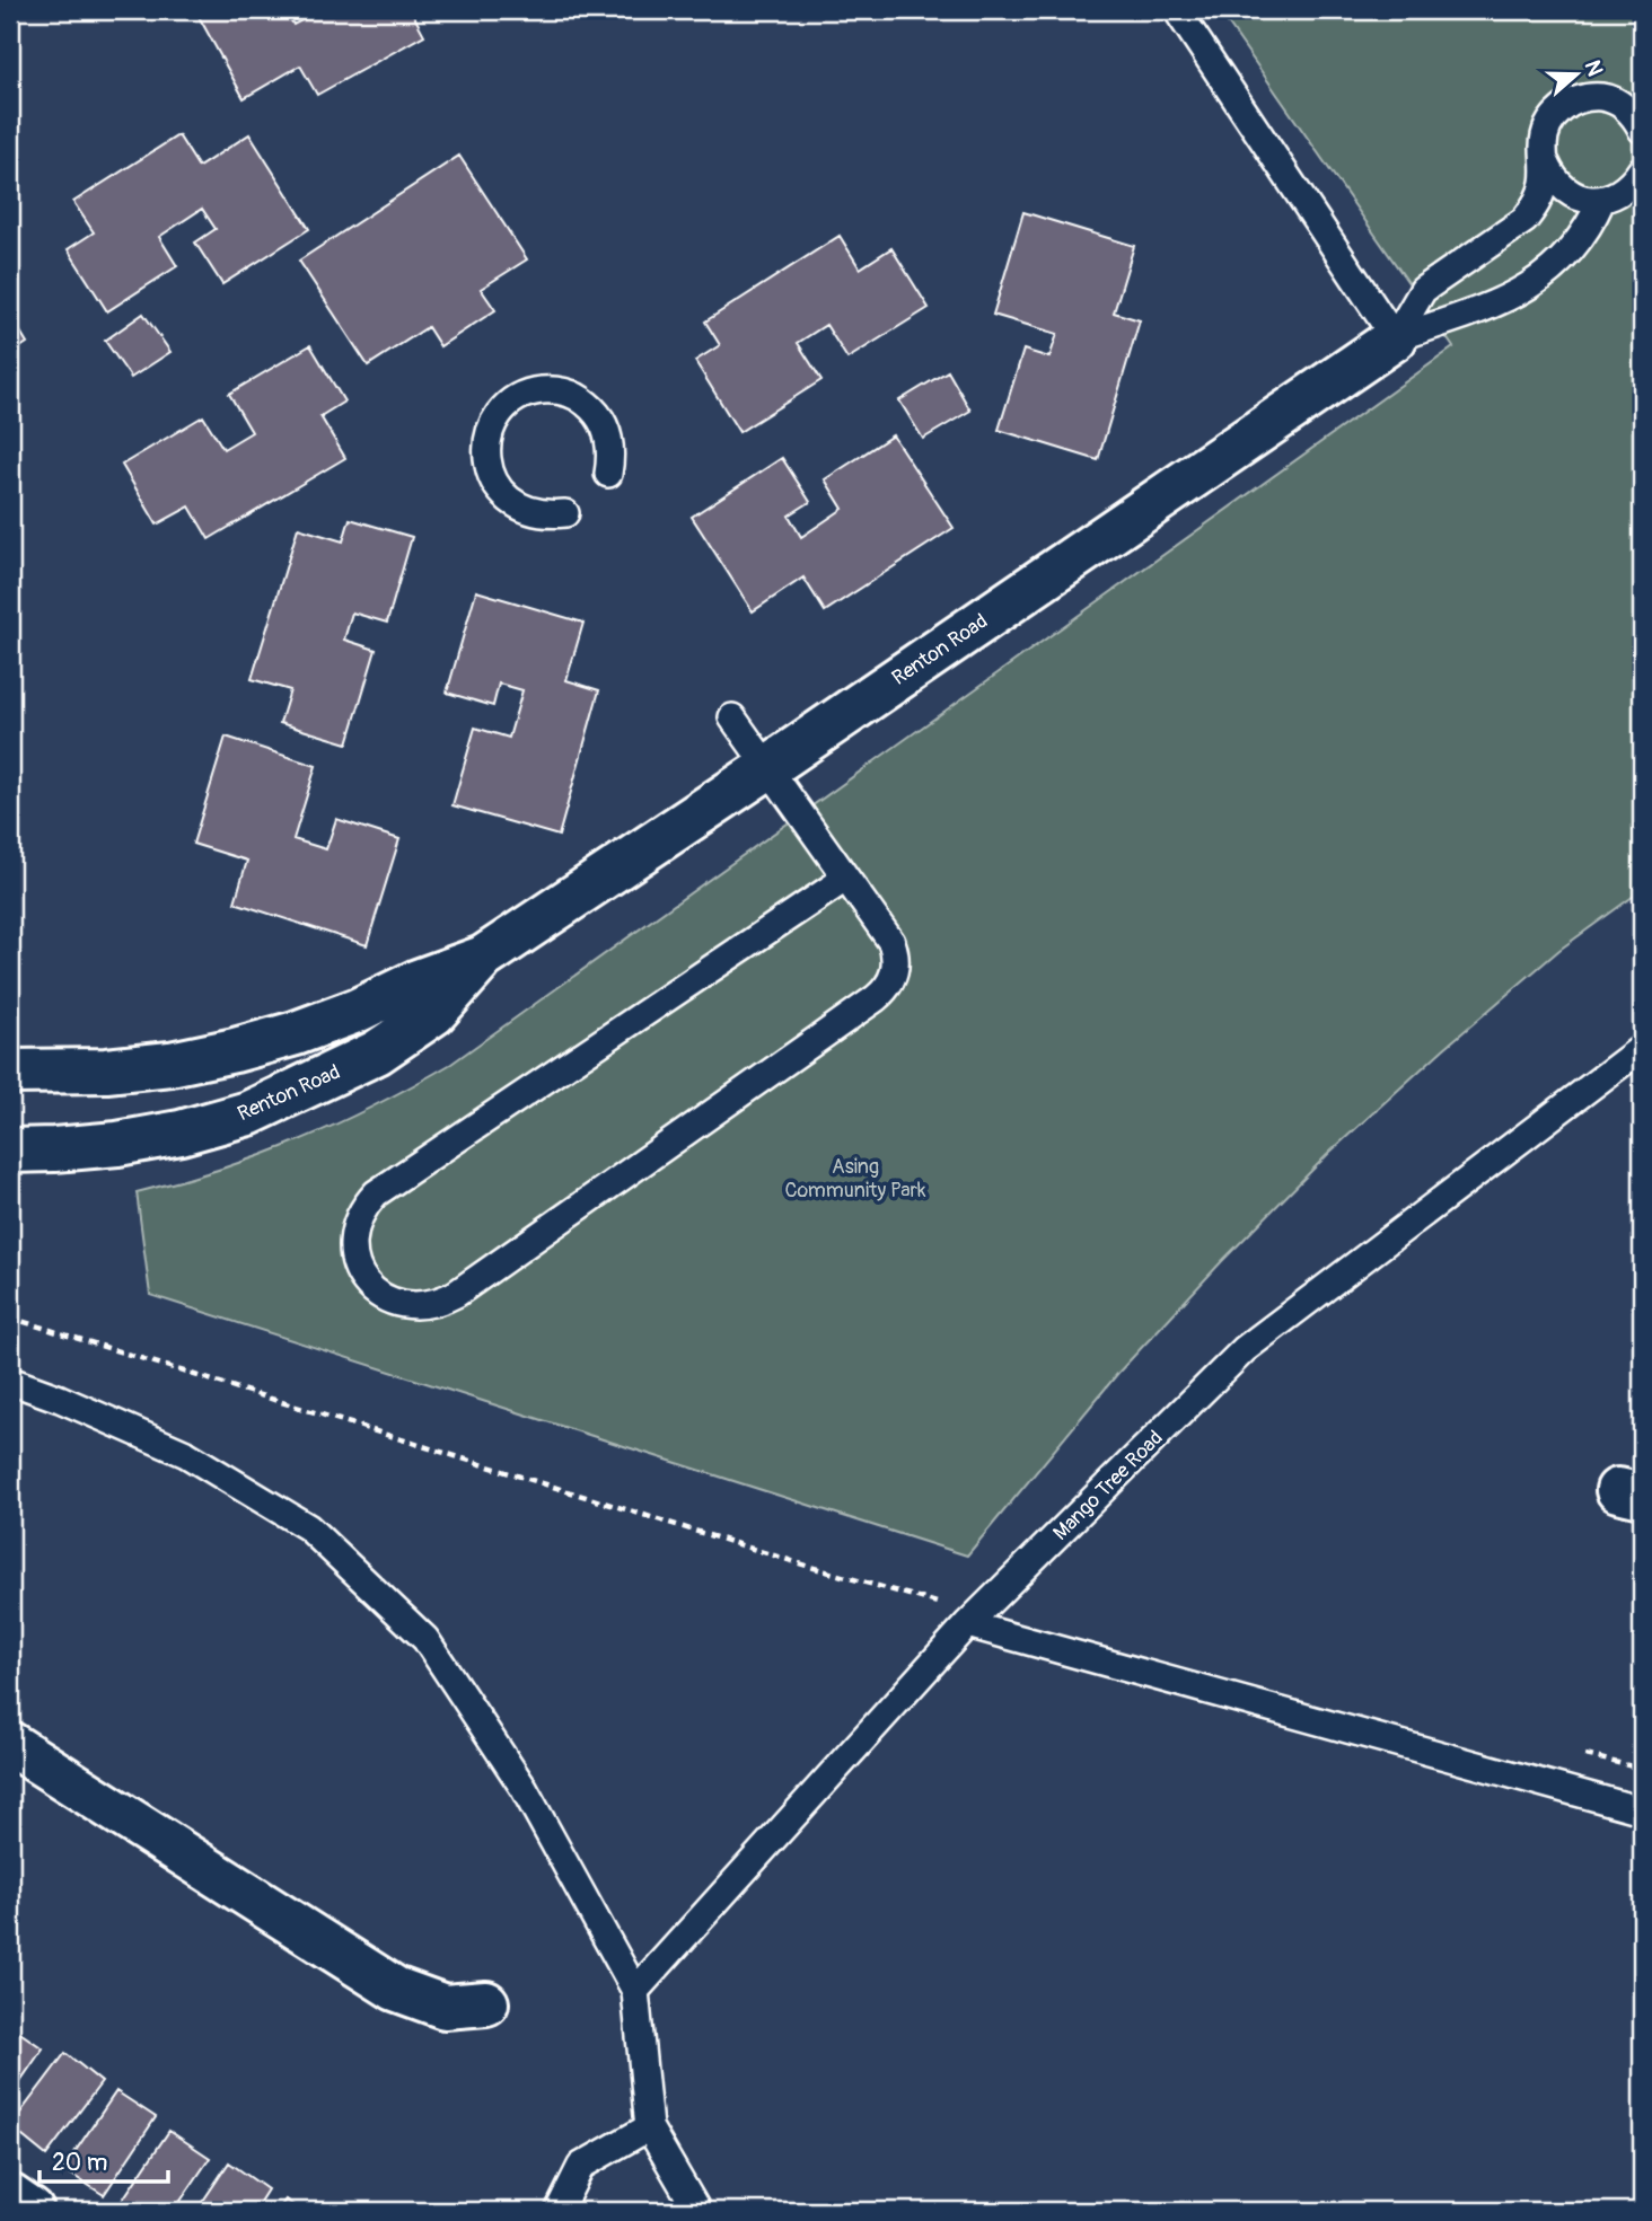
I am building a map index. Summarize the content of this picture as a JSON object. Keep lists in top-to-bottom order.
{
  "streets": {
    "street": ["Renton Road"],
    "lane": ["Mango Tree Road"]
  },
  "parks": ["Asing Community Park"],
  "scale_bar": "20 m",
  "north": "right"
}
